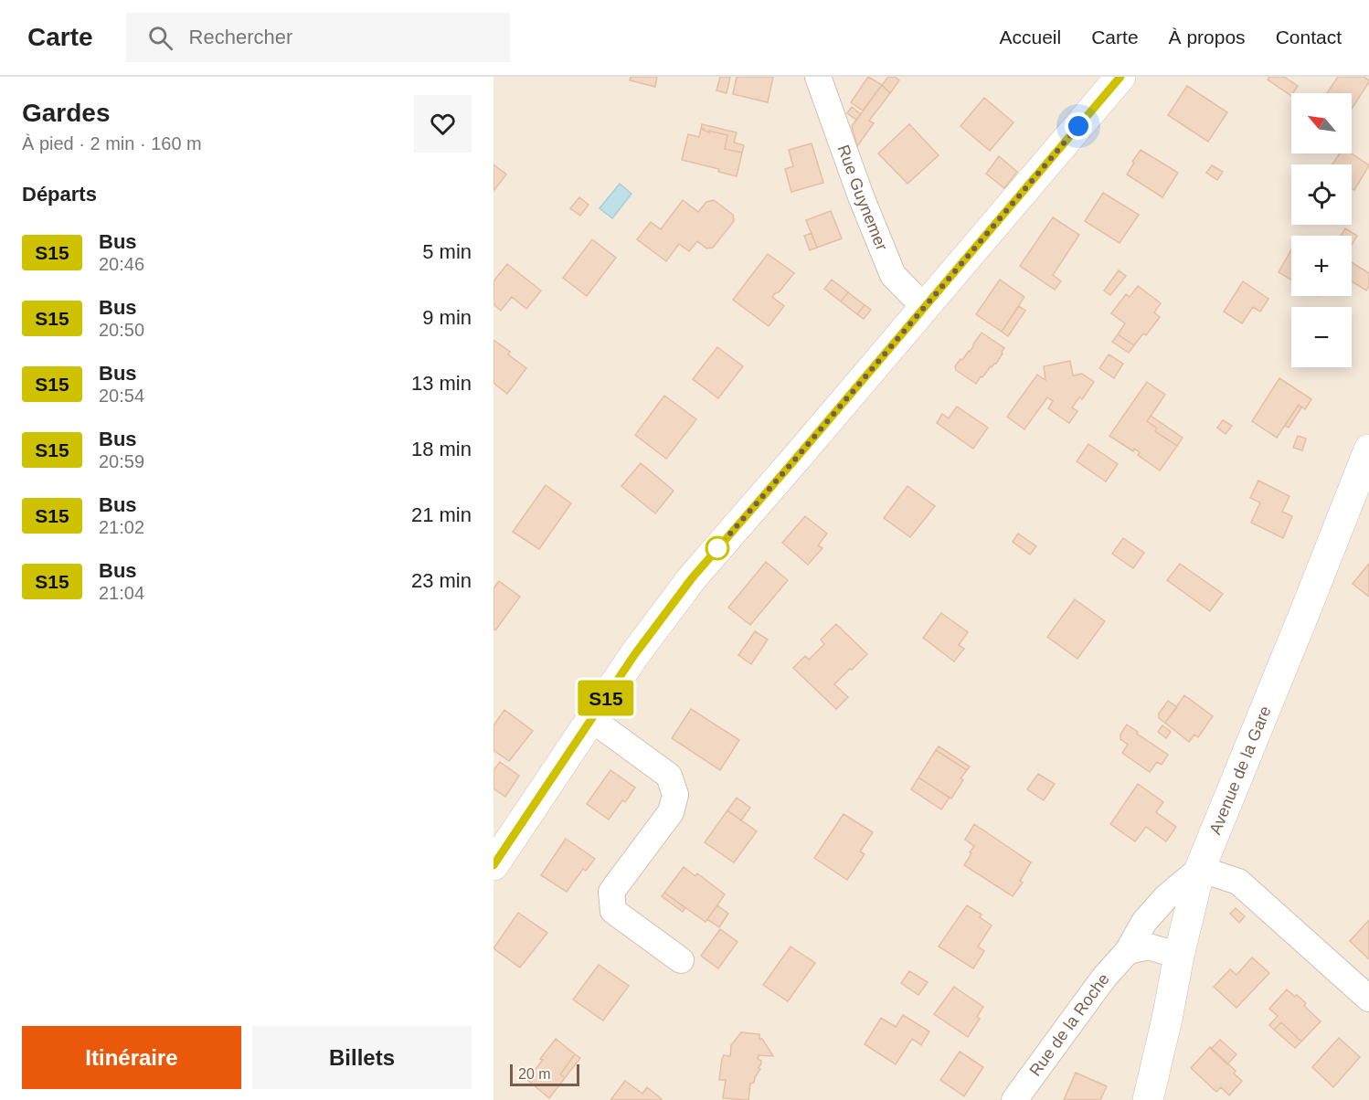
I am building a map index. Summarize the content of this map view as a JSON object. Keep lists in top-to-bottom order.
{
  "streets": {
    "street": ["Rue Guynemer", "Avenue de la Gare", "Rue de la Roche"]
  },
  "crossings": [
    ["Avenue de la Gare", "Rue de la Roche"]
  ],
  "lines": ["bus line S15"],
  "scale_bar": "20 m",
  "north": "top left",
  "page": {
    "header": "Carte",
    "search": "Rechercher",
    "nav": [
      "Accueil",
      "Carte",
      "À propos",
      "Contact"
    ],
    "heading": [
      ["Gardes", "À pied · 2 min · 160 m"],
      "Départs"
    ],
    "on_map": "S15",
    "map_buttons": ["+", "−"],
    "list": [
      {
        "mark": "S15",
        "name": "Bus",
        "note": "20:46",
        "value": "5 min"
      },
      {
        "mark": "S15",
        "name": "Bus",
        "note": "20:50",
        "value": "9 min"
      },
      {
        "mark": "S15",
        "name": "Bus",
        "note": "20:54",
        "value": "13 min"
      },
      {
        "mark": "S15",
        "name": "Bus",
        "note": "20:59",
        "value": "18 min"
      },
      {
        "mark": "S15",
        "name": "Bus",
        "note": "21:02",
        "value": "21 min"
      },
      {
        "mark": "S15",
        "name": "Bus",
        "note": "21:04",
        "value": "23 min"
      }
    ],
    "buttons": ["Itinéraire", "Billets"],
    "scale": "20 m"
  }
}
